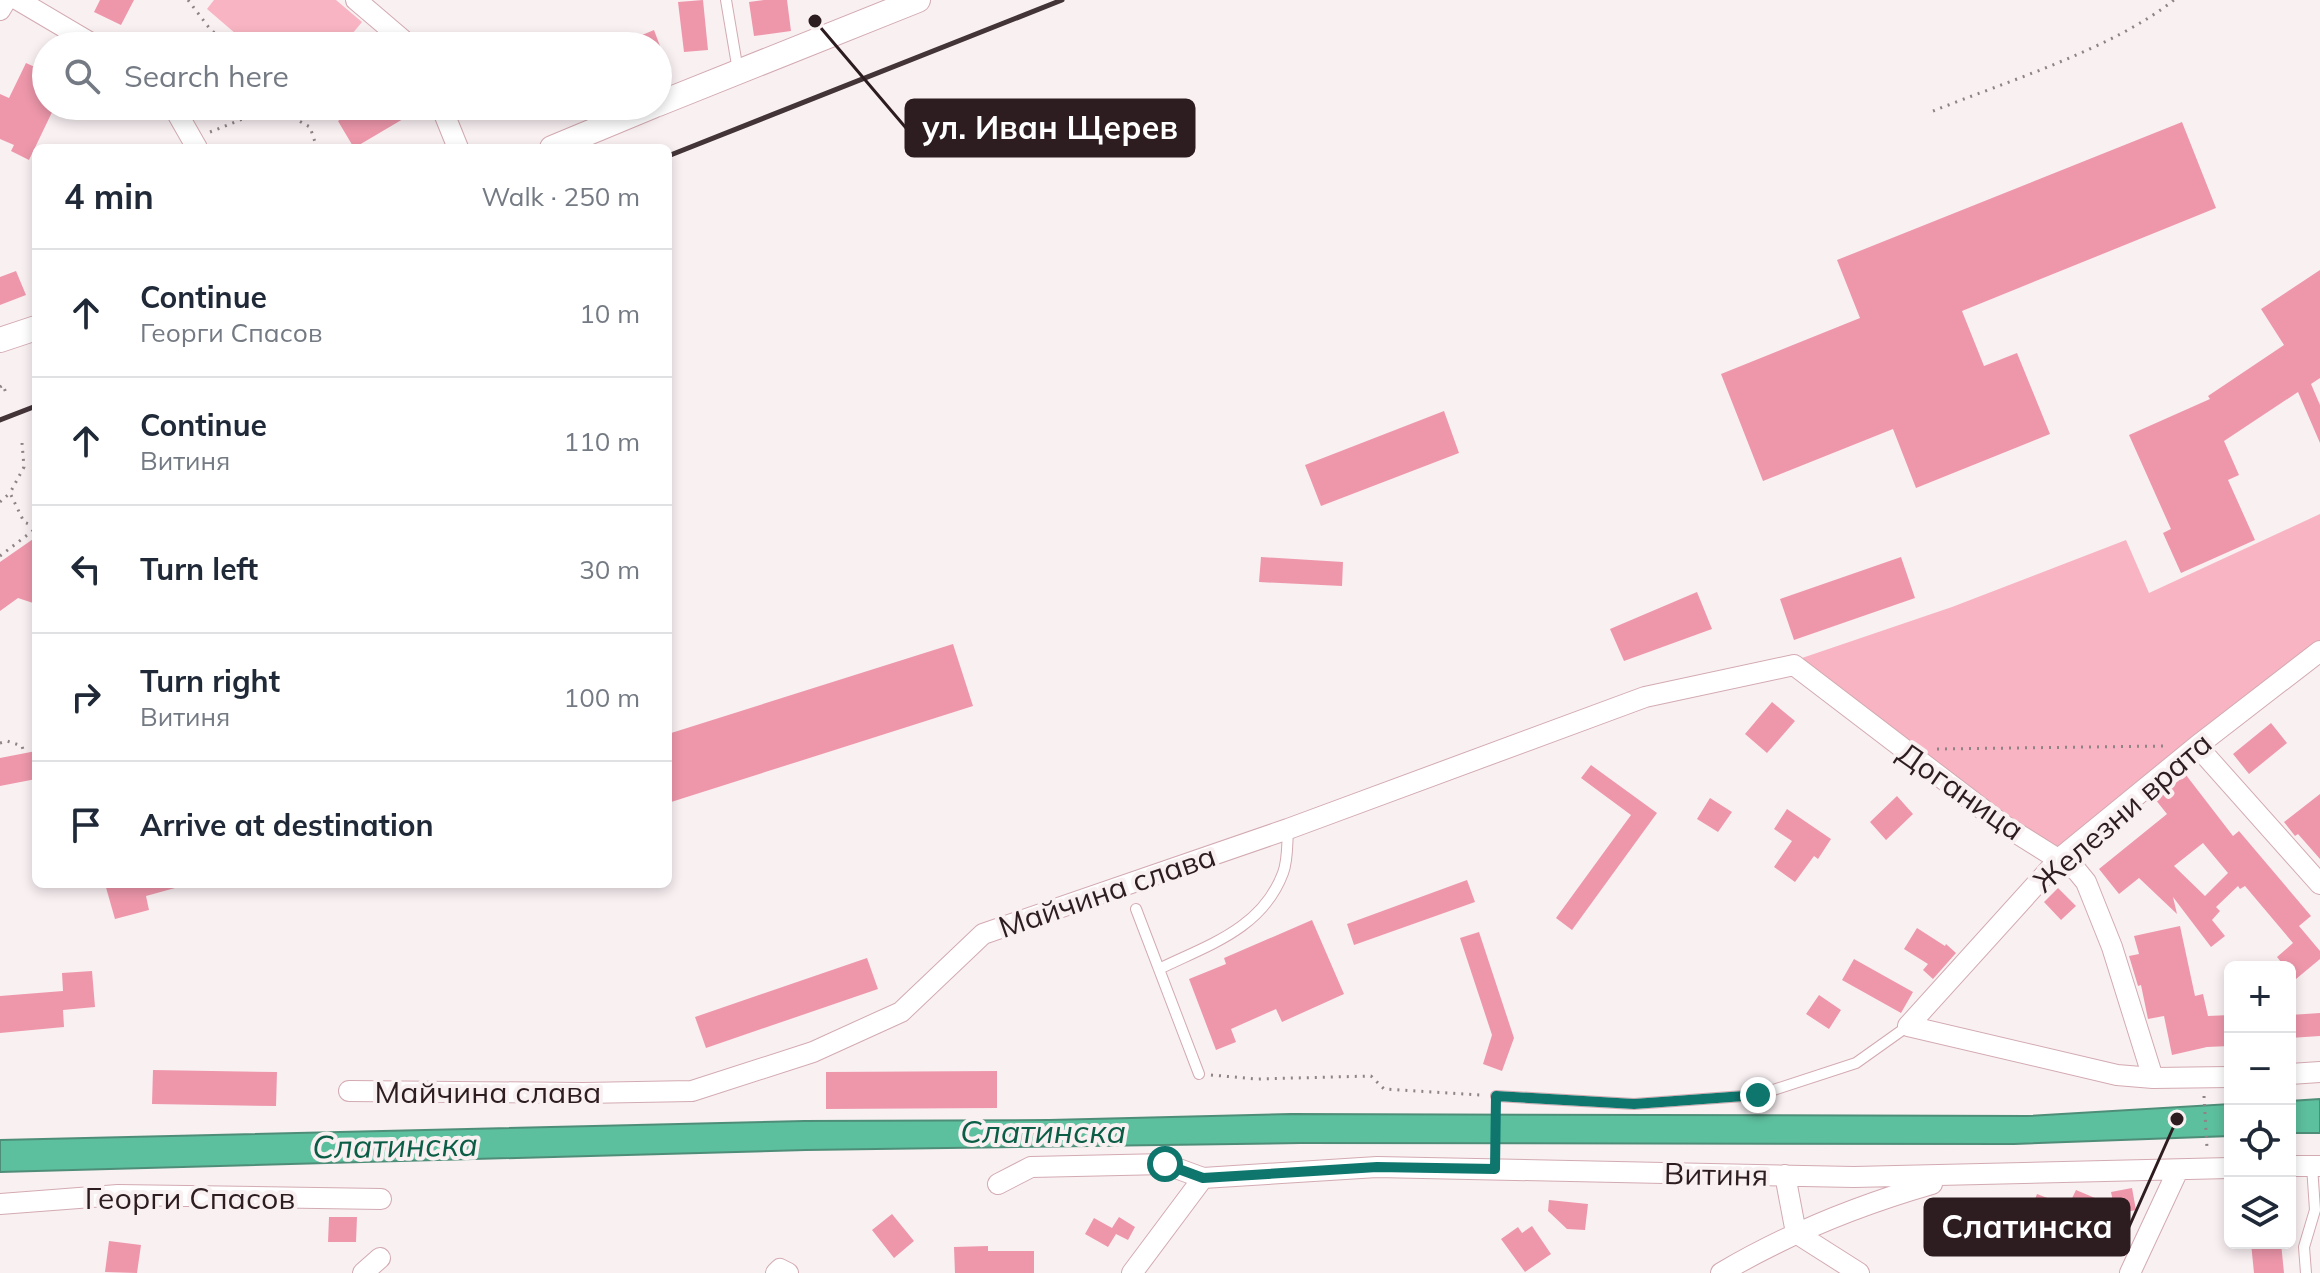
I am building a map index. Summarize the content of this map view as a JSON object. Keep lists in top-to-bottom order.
{
  "streets": {
    "street": [
      "Доганица",
      "Железни врата",
      "Майчина слава",
      "Витиня",
      "Георги Спасов"
    ]
  },
  "crossings": [
    ["Доганица", "Железни врата"],
    ["Доганица", "Майчина слава"]
  ],
  "water": ["Слатинска"],
  "places": ["ул. Иван Щерев", "Слатинска"],
  "page": {
    "search": "Search here",
    "heading": ["4 min", "Walk · 250 m"],
    "list": [
      ["Continue", "Георги Спасов", "10 m"],
      ["Continue", "Витиня", "110 m"],
      ["Turn left", "30 m"],
      ["Turn right", "Витиня", "100 m"],
      "Arrive at destination"
    ],
    "map_buttons": ["+", "−"]
  }
}
